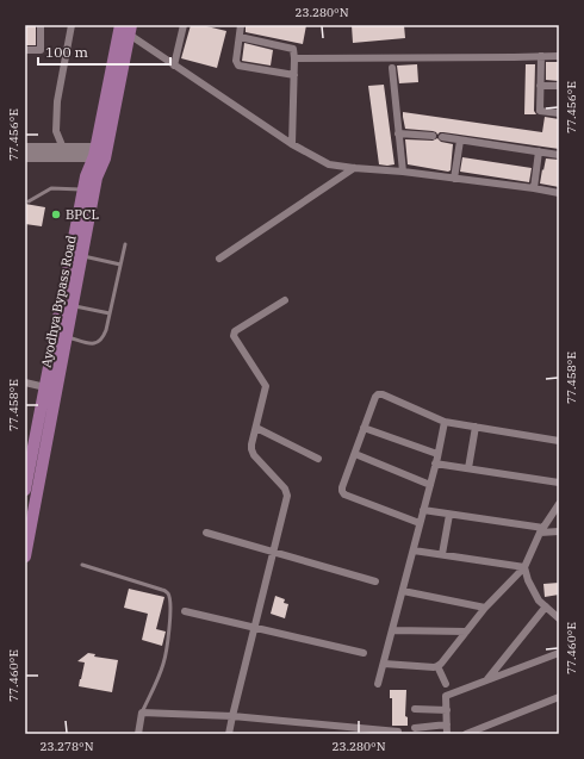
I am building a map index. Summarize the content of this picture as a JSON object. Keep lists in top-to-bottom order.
{
  "streets": {
    "main road": ["Ayodhya Bypass Road"]
  },
  "places": ["BPCL"],
  "scale_bar": "100 m",
  "coordinates": [
    "23.280°N",
    "77.456°E",
    "77.458°E",
    "77.460°E",
    "23.278°N"
  ]
}
